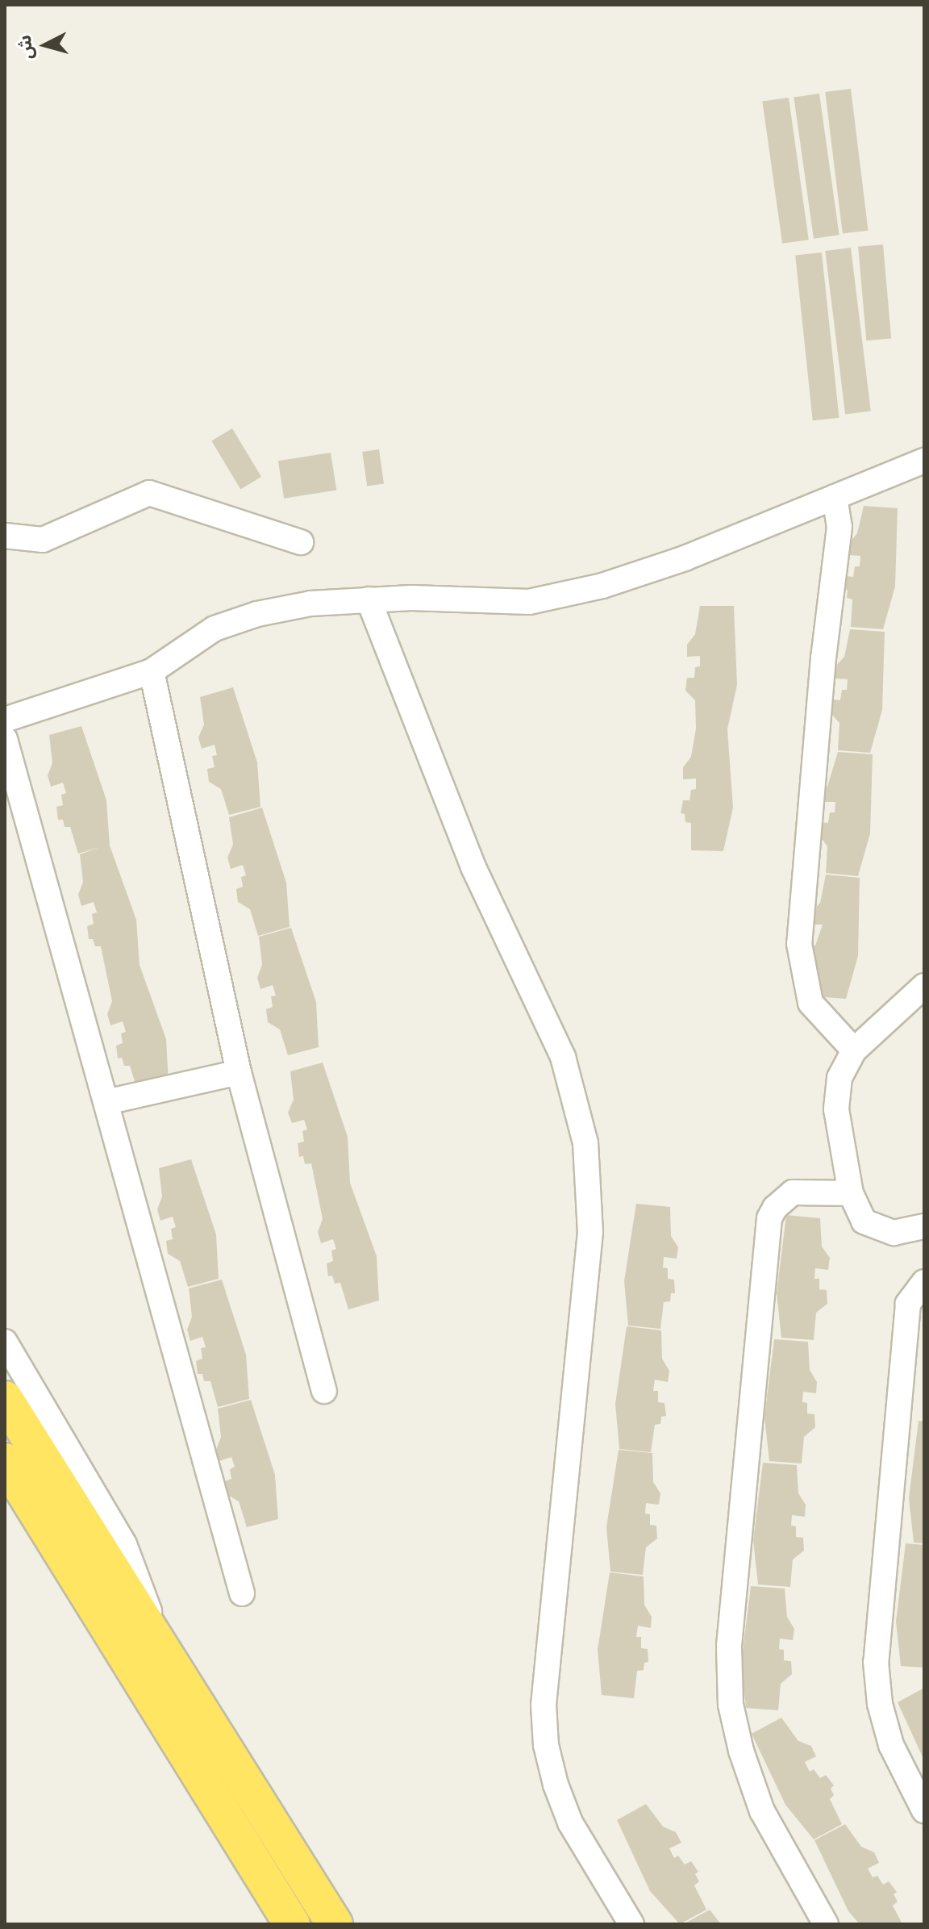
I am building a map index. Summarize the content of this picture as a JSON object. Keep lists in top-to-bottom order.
{
  "north": "left"
}
